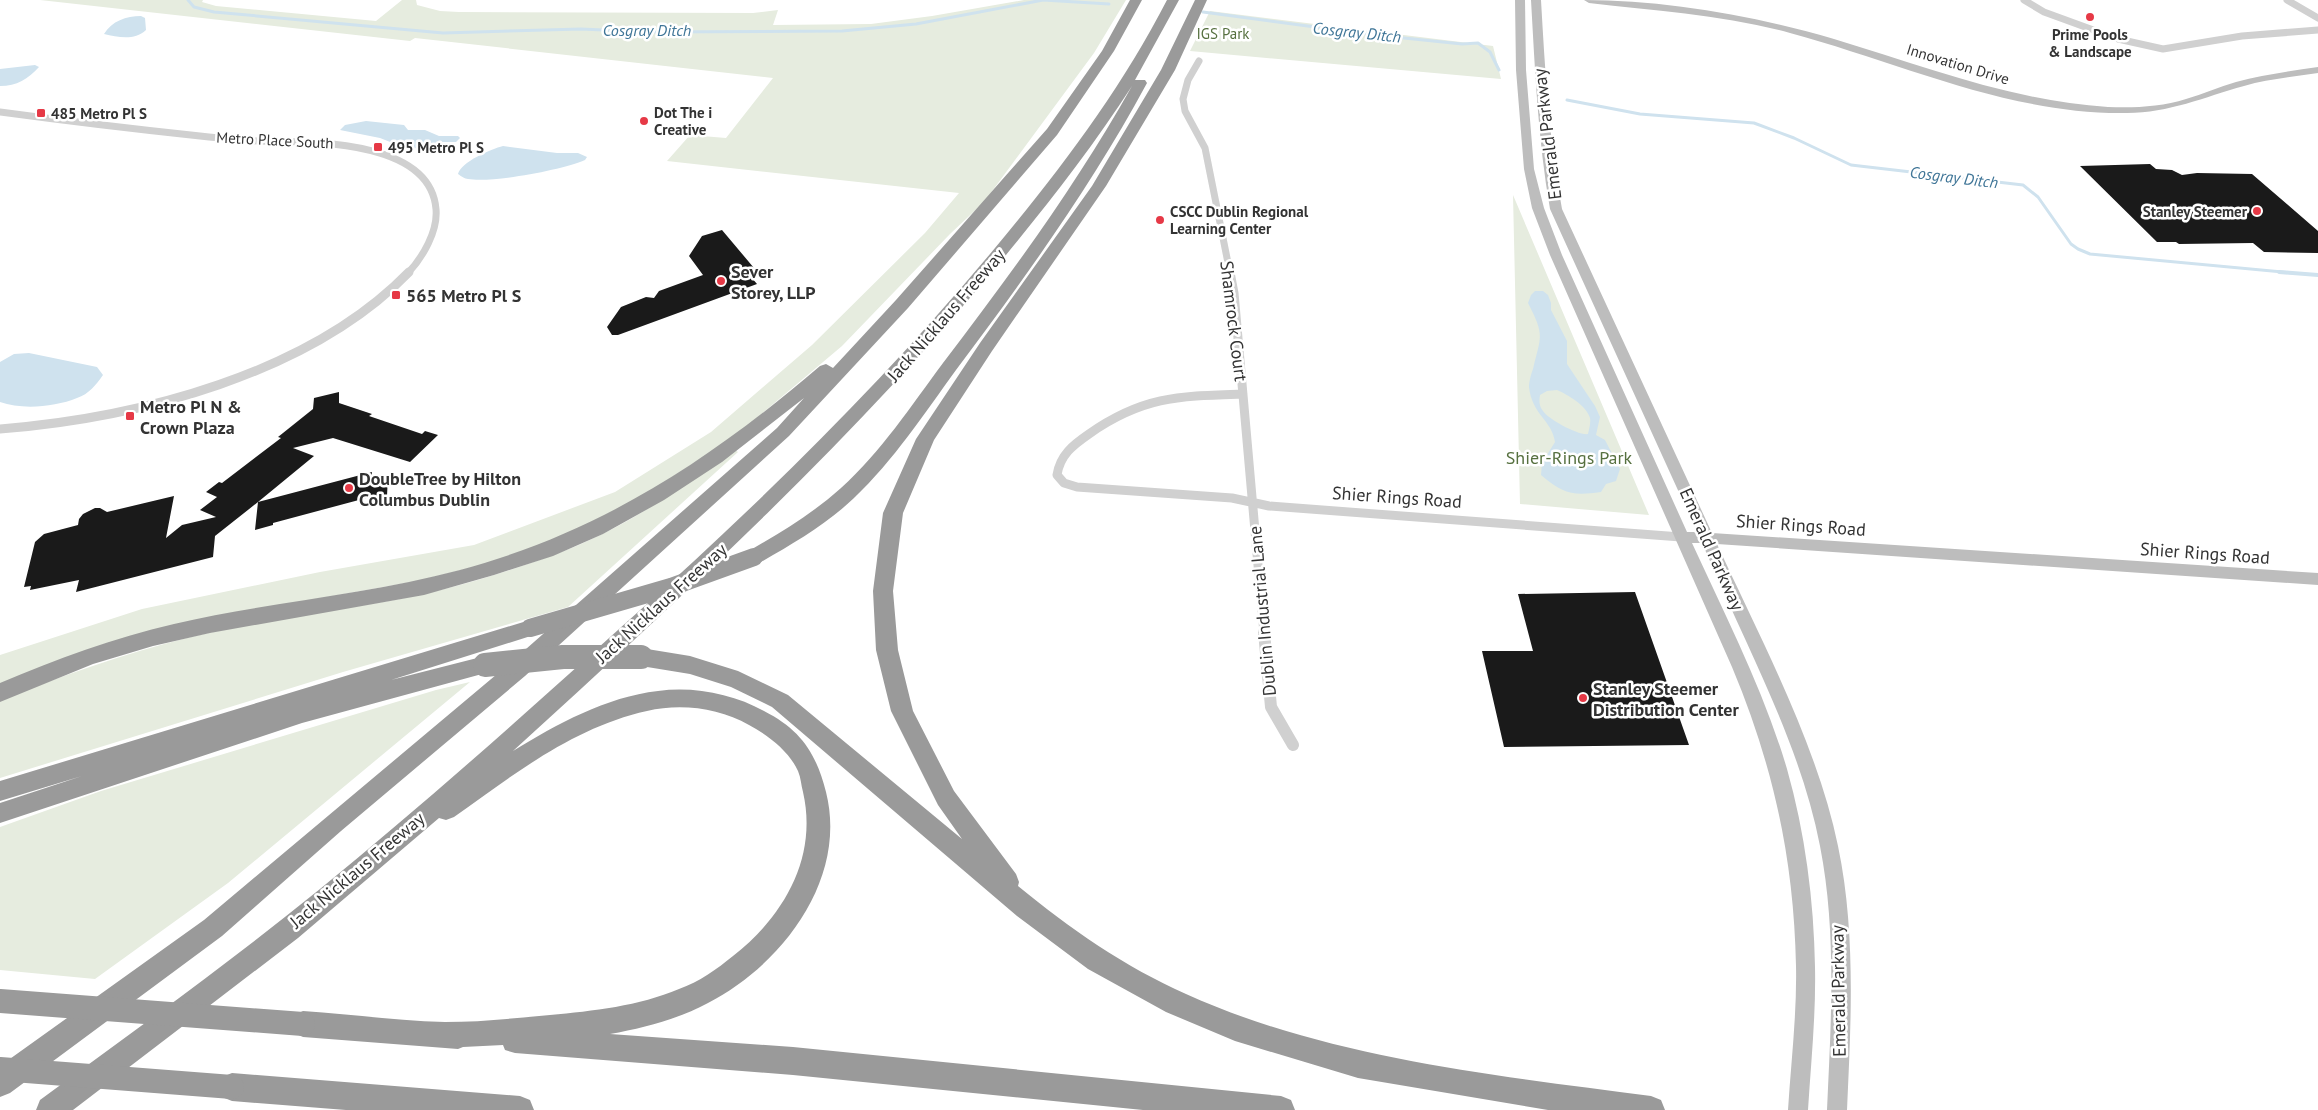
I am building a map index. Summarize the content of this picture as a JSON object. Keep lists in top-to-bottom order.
{
  "streets": {
    "highway": ["Jack Nicklaus Freeway"],
    "main road": ["Innovation Drive", "Emerald Parkway", "Shier Rings Road"],
    "street": ["Metro Place South", "Shamrock Court", "Dublin Industrial Lane"]
  },
  "crossings": [
    ["Emerald Parkway", "Shier Rings Road"],
    ["Shamrock Court", "Shier Rings Road"],
    ["Shamrock Court", "Dublin Industrial Lane"],
    ["Shier Rings Road", "Dublin Industrial Lane"]
  ],
  "water": ["Cosgray Ditch"],
  "parks": ["IGS Park", "Shier-Rings Park"],
  "places": {
    "other": [
      "Prime Pools & Landscape",
      "Dot The i Creative",
      "Stanley Steemer",
      "CSCC Dublin Regional Learning Center",
      "Sever Storey, LLP",
      "DoubleTree by Hilton Columbus Dublin",
      "Stanley Steemer Distribution Center"
    ],
    "transit": [
      "485 Metro Pl S",
      "495 Metro Pl S",
      "565 Metro Pl S",
      "Metro Pl N & Crown Plaza"
    ]
  }
}
